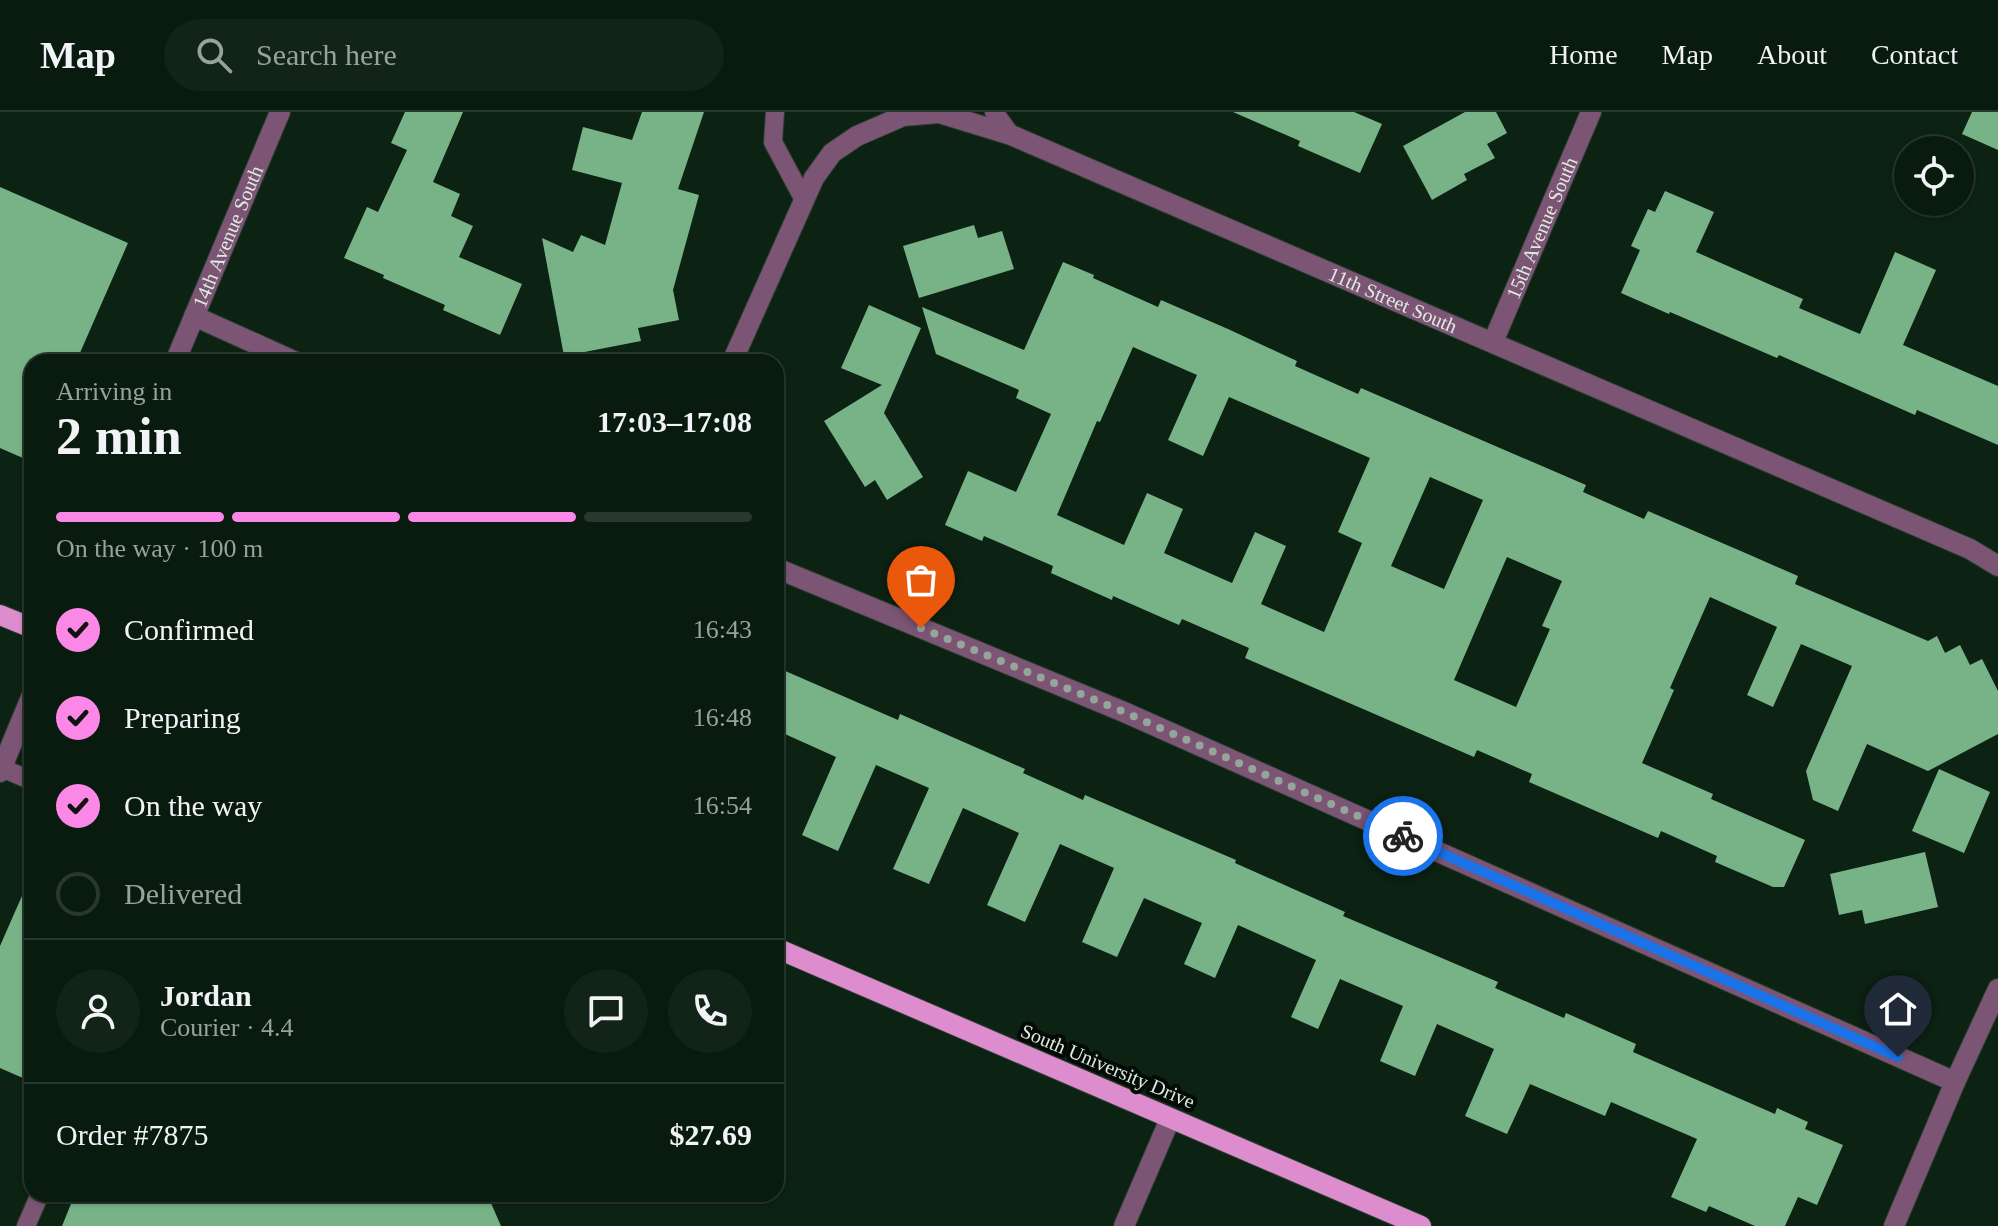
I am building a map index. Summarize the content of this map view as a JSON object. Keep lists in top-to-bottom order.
{
  "streets": {
    "main road": ["South University Drive"],
    "street": ["15th Avenue South", "14th Avenue South", "11th Street South"]
  },
  "crossings": [
    ["15th Avenue South", "11th Street South"]
  ],
  "page": {
    "header": "Map",
    "search": "Search here",
    "nav": [
      "Home",
      "Map",
      "About",
      "Contact"
    ],
    "heading": ["2 min", "Arriving in", "17:03–17:08"],
    "panel": [
      "Jordan",
      "Courier · 4.4",
      "Order #7875",
      "$27.69"
    ],
    "bar": "On the way · 100 m",
    "list": [
      ["Confirmed", "16:43"],
      ["Preparing", "16:48"],
      ["On the way", "16:54"],
      "Delivered"
    ]
  }
}
